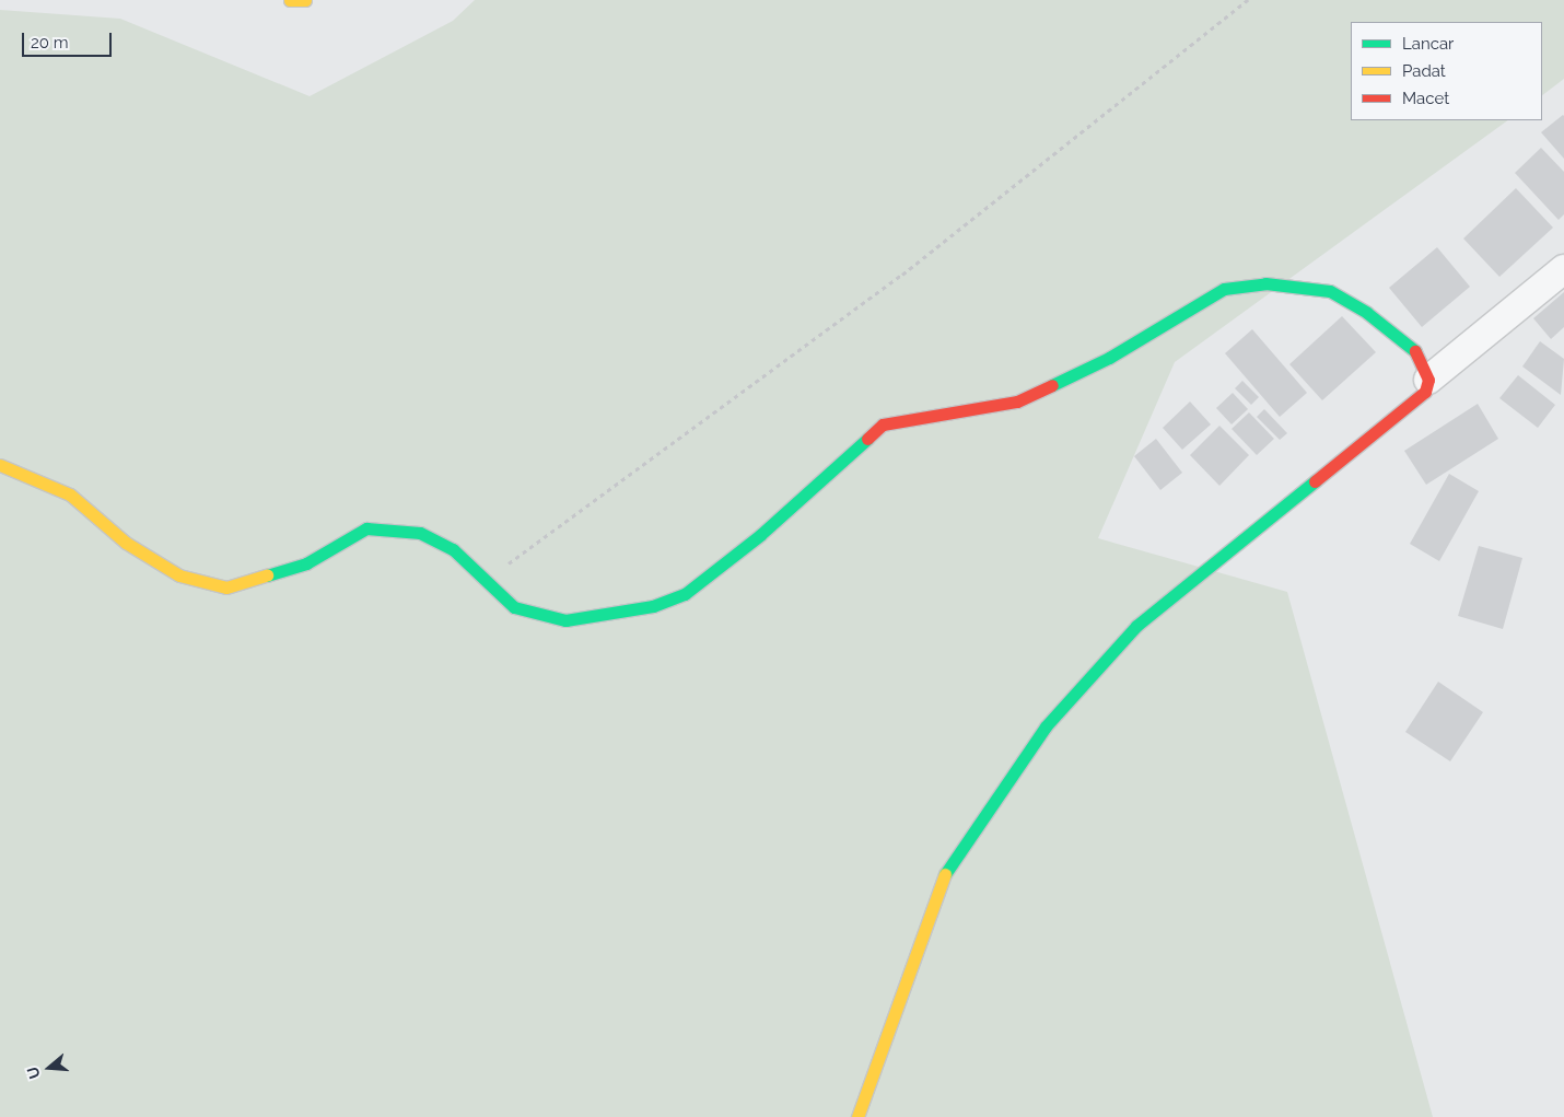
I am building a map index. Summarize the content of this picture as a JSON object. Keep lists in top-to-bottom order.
{
  "legend": ["Lancar", "Padat", "Macet"],
  "scale_bar": "20 m",
  "north": "left"
}
